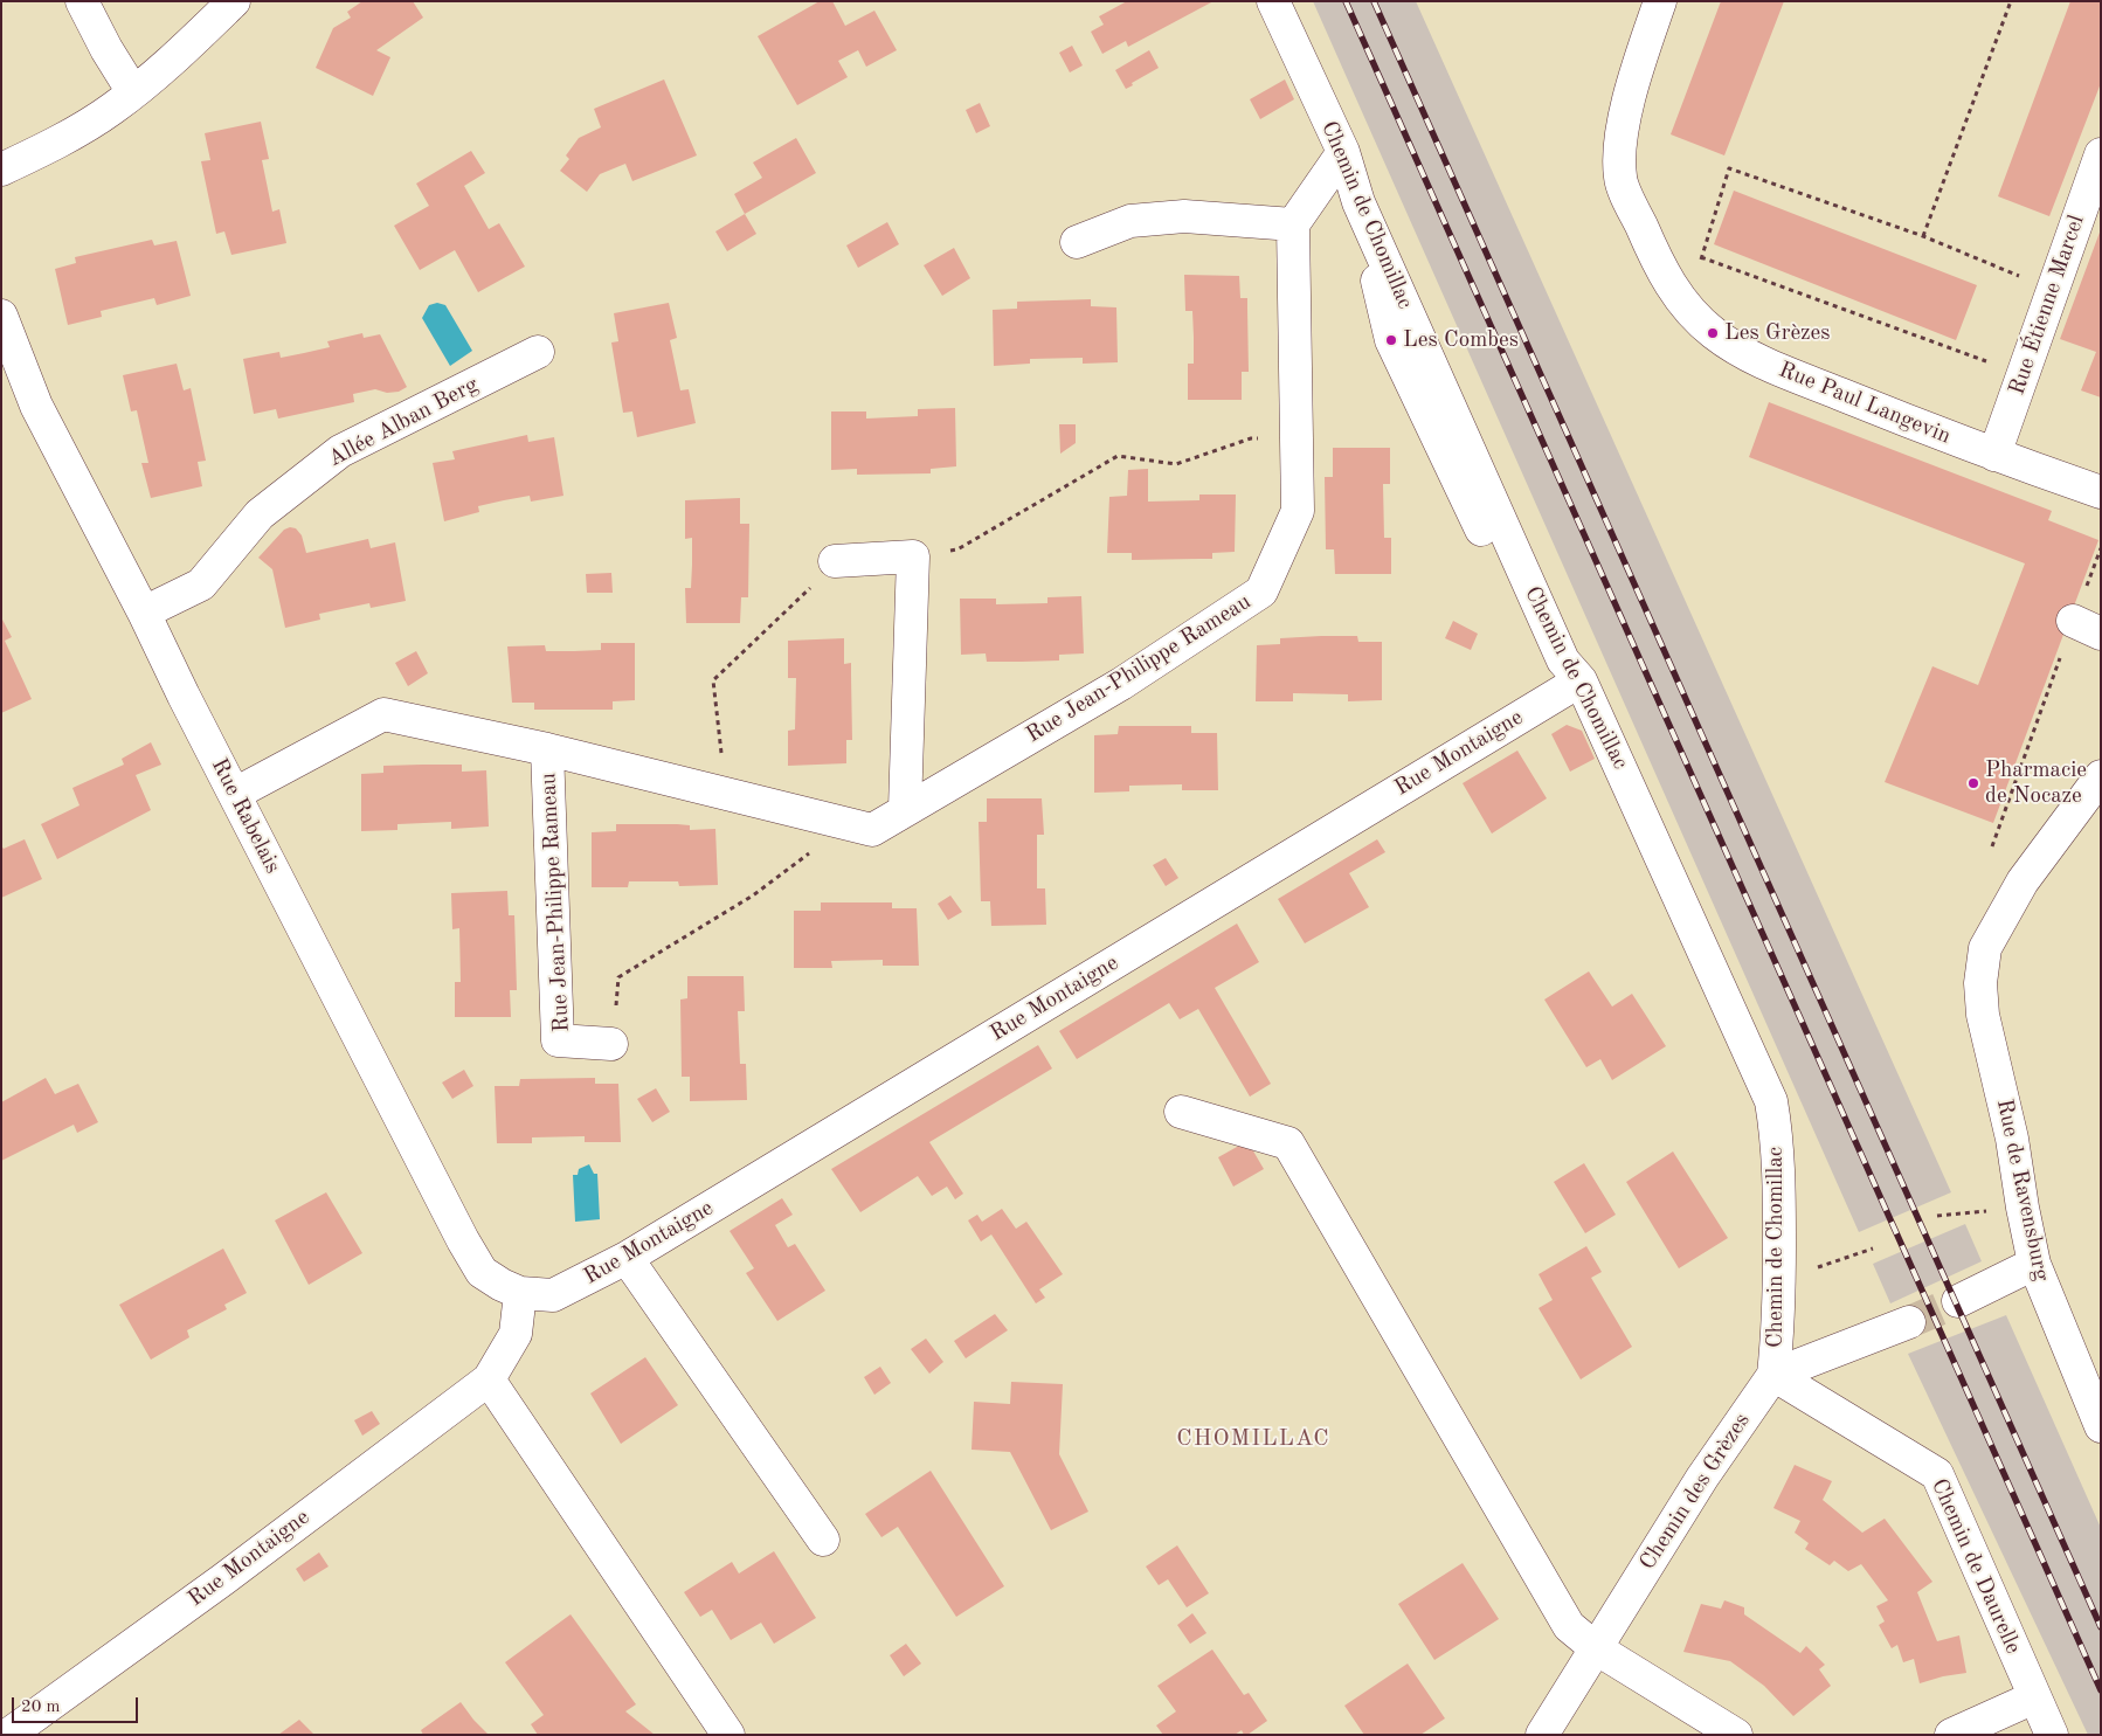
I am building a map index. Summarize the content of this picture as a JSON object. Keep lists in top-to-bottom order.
{
  "streets": {
    "street": [
      "Chemin de Chomillac",
      "Rue Étienne Marcel",
      "Rue Paul Langevin",
      "Allée Alban Berg",
      "Rue Jean-Philippe Rameau",
      "Rue Montaigne",
      "Rue Rabelais",
      "Rue de Ravensburg",
      "Chemin des Grèzes",
      "Chemin de Daurelle"
    ]
  },
  "crossings": [
    ["Chemin de Chomillac", "Rue Montaigne"],
    ["Chemin de Chomillac", "Chemin des Grèzes"],
    ["Chemin de Chomillac", "Chemin de Daurelle"],
    ["Rue Étienne Marcel", "Rue Paul Langevin"],
    ["Allée Alban Berg", "Rue Rabelais"],
    ["Rue Jean-Philippe Rameau", "Rue Rabelais"],
    ["Rue Montaigne", "Rue Rabelais"],
    ["Chemin des Grèzes", "Chemin de Daurelle"]
  ],
  "districts": ["CHOMILLAC"],
  "places": ["Les Grèzes", "Les Combes", "Pharmacie de Nocaze"],
  "scale_bar": "20 m"
}
